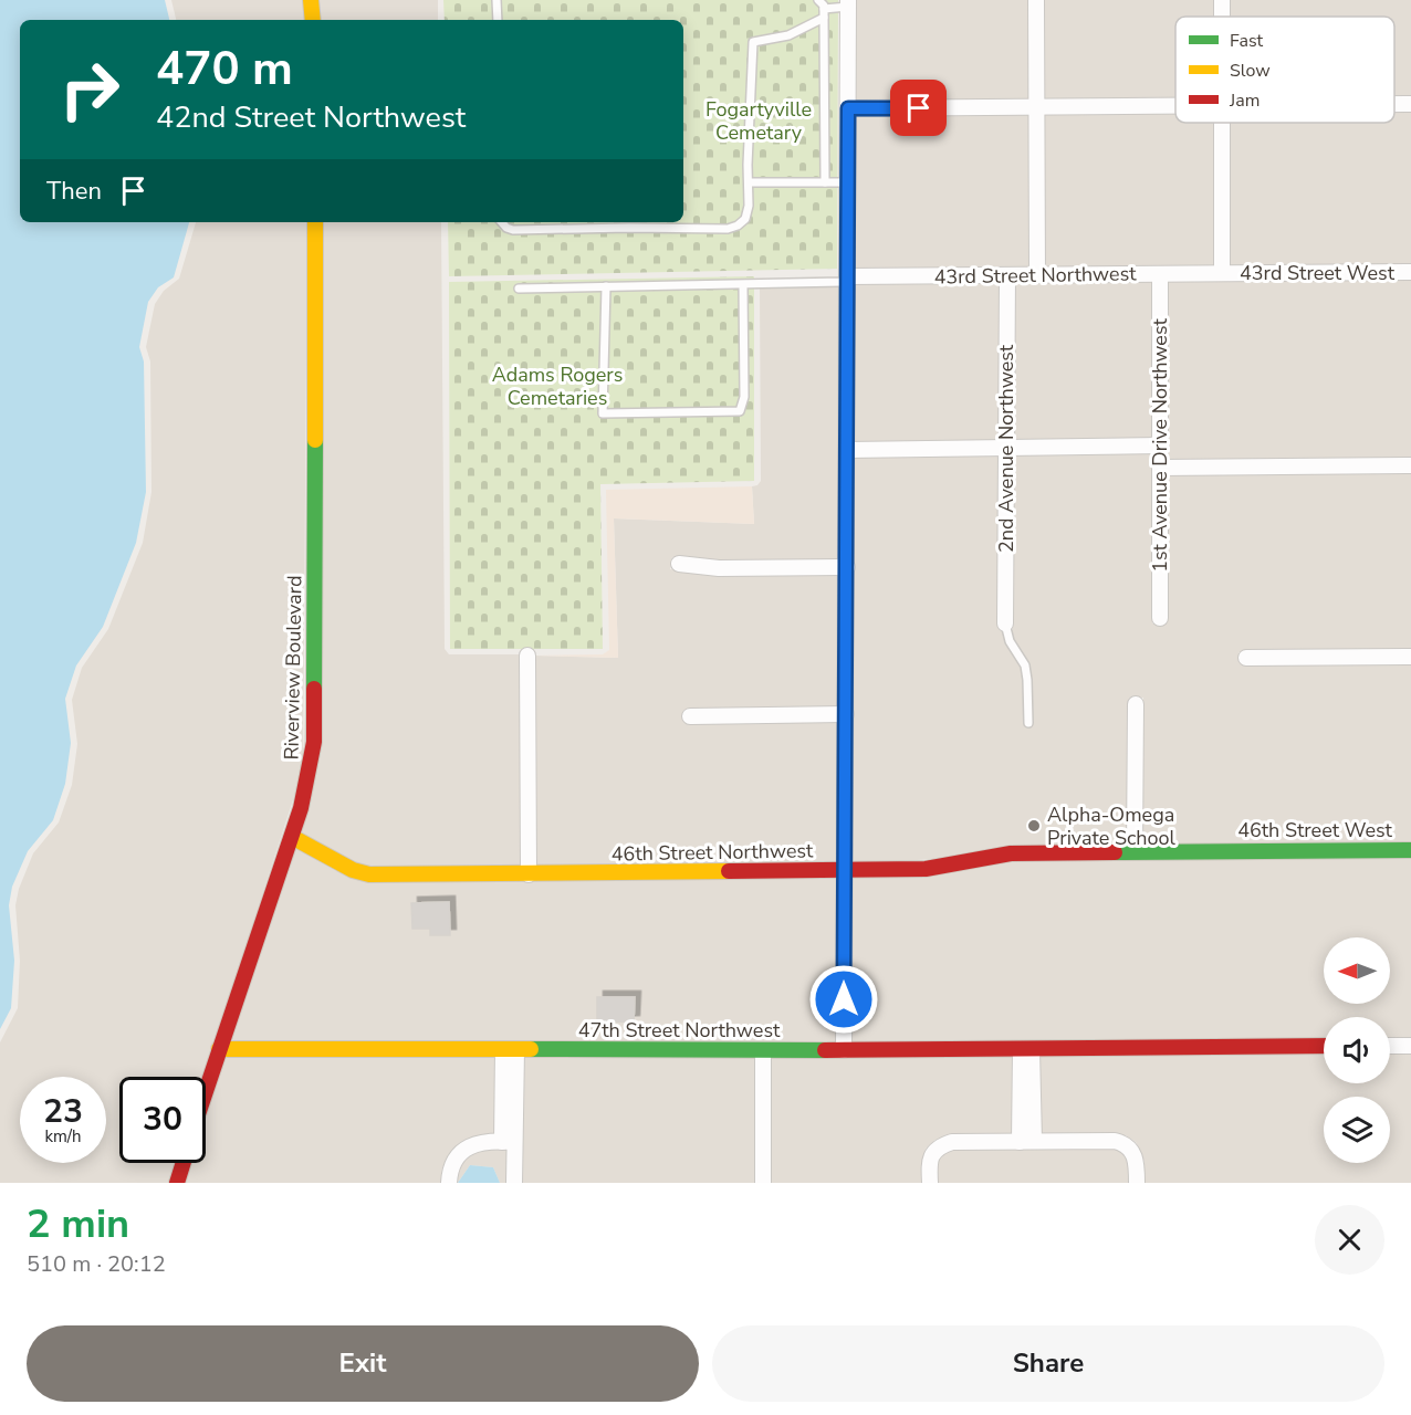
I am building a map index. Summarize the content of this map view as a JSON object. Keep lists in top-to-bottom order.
{
  "streets": {
    "street": [
      "43rd Street West",
      "43rd Street Northwest",
      "1st Avenue Drive Northwest",
      "2nd Avenue Northwest",
      "Riverview Boulevard",
      "46th Street West",
      "46th Street Northwest",
      "47th Street Northwest"
    ]
  },
  "crossings": [
    ["43rd Street West", "43rd Street Northwest"],
    ["43rd Street Northwest", "1st Avenue Drive Northwest"],
    ["43rd Street Northwest", "2nd Avenue Northwest"],
    ["Riverview Boulevard", "46th Street Northwest"],
    ["Riverview Boulevard", "47th Street Northwest"],
    ["46th Street West", "46th Street Northwest"]
  ],
  "parks": ["Fogartyville Cemetary", "Adams Rogers Cemetaries"],
  "places": ["Alpha-Omega Private School"],
  "legend": ["Fast", "Slow", "Jam"],
  "north": "left",
  "page": {
    "turn": ["470 m", "42nd Street Northwest"],
    "then": "Then",
    "speed": "23 km/h",
    "limit": "30",
    "heading": ["2 min", "510 m · 20:12"],
    "buttons": ["Exit", "Share"]
  }
}
